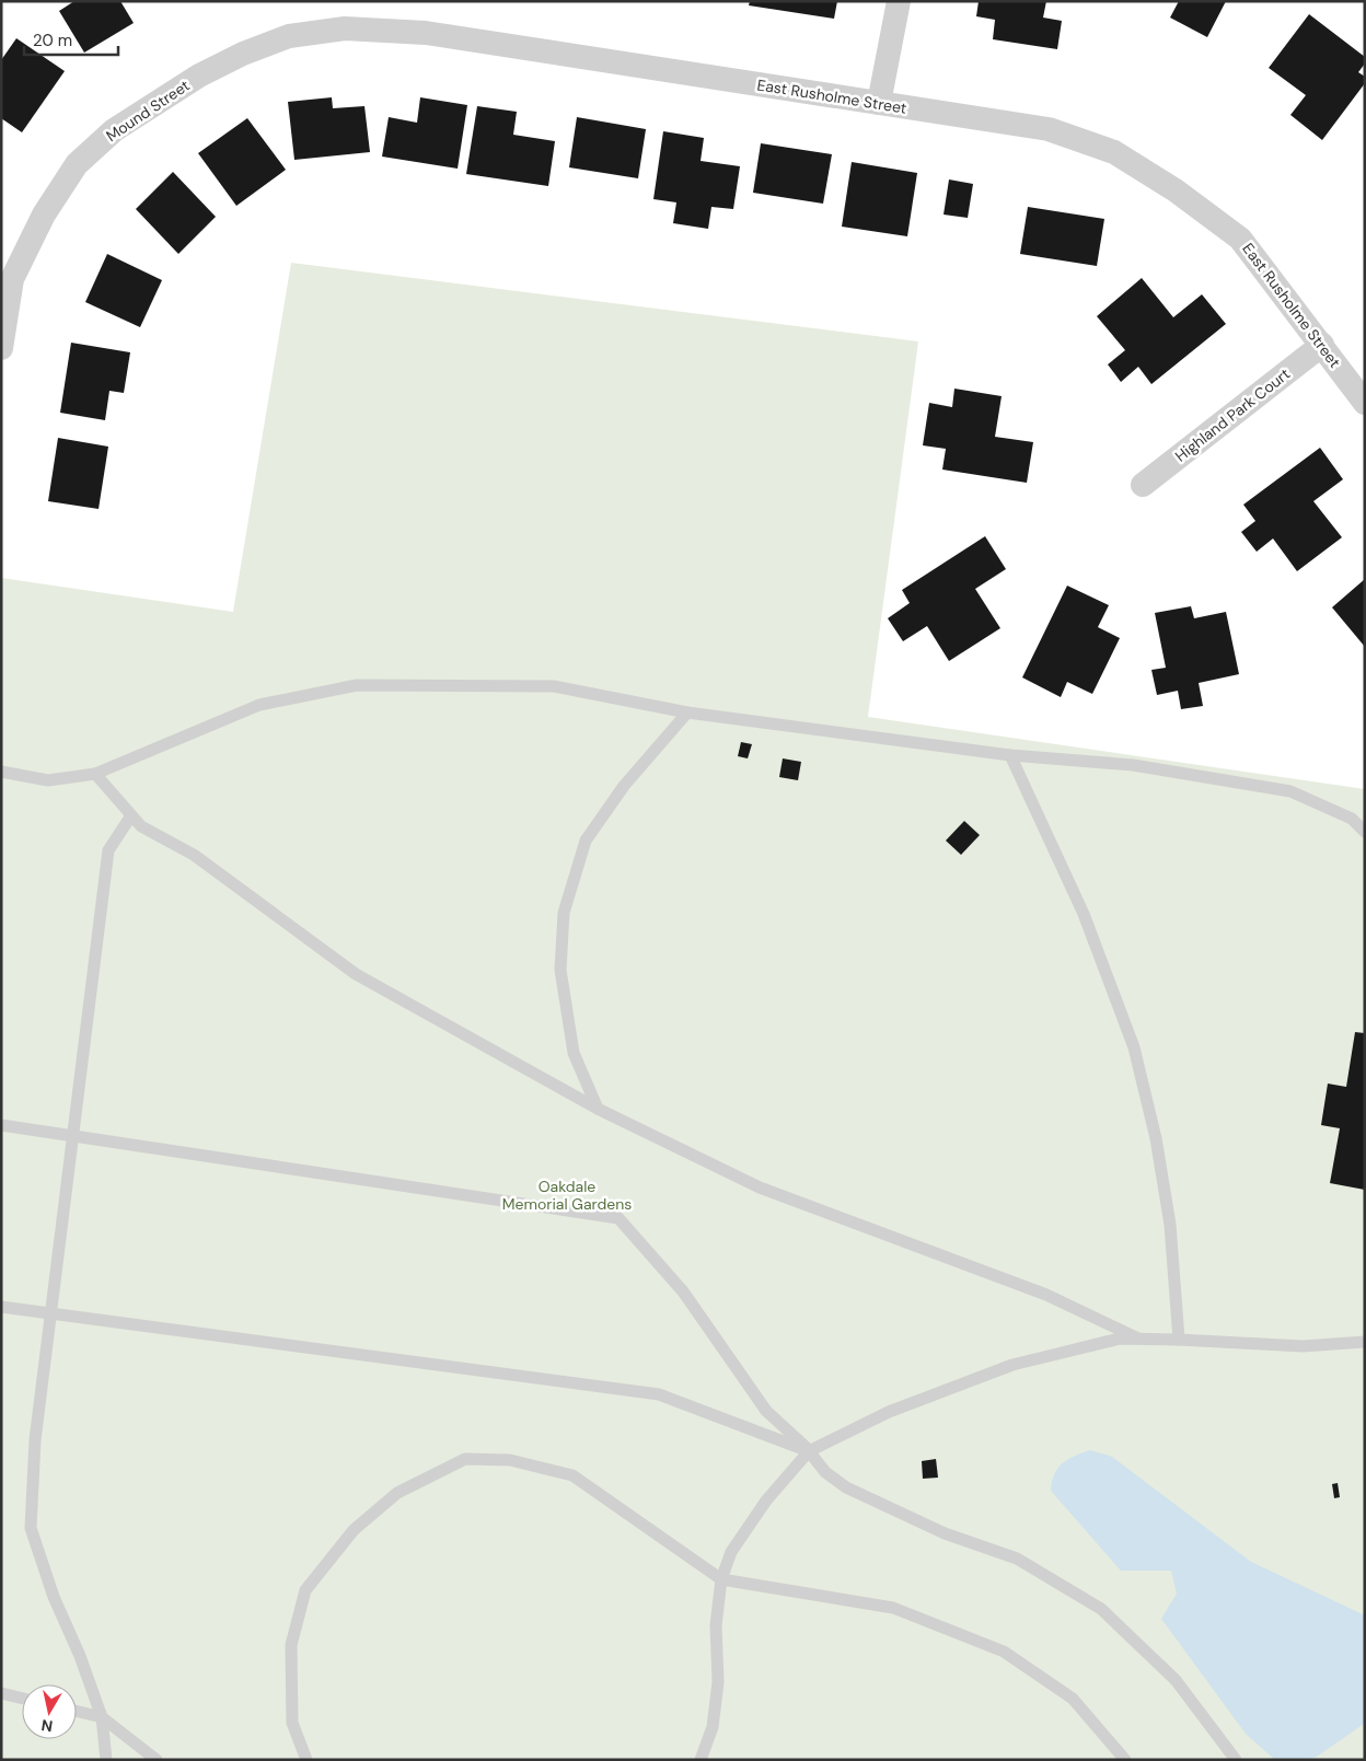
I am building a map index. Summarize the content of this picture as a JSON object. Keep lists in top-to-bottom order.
{
  "streets": {
    "street": ["East Rusholme Street", "Mound Street", "Highland Park Court"]
  },
  "crossings": [
    ["East Rusholme Street", "Mound Street"],
    ["East Rusholme Street", "Highland Park Court"]
  ],
  "parks": ["Oakdale Memorial Gardens"],
  "scale_bar": "20 m",
  "north": "bottom"
}
